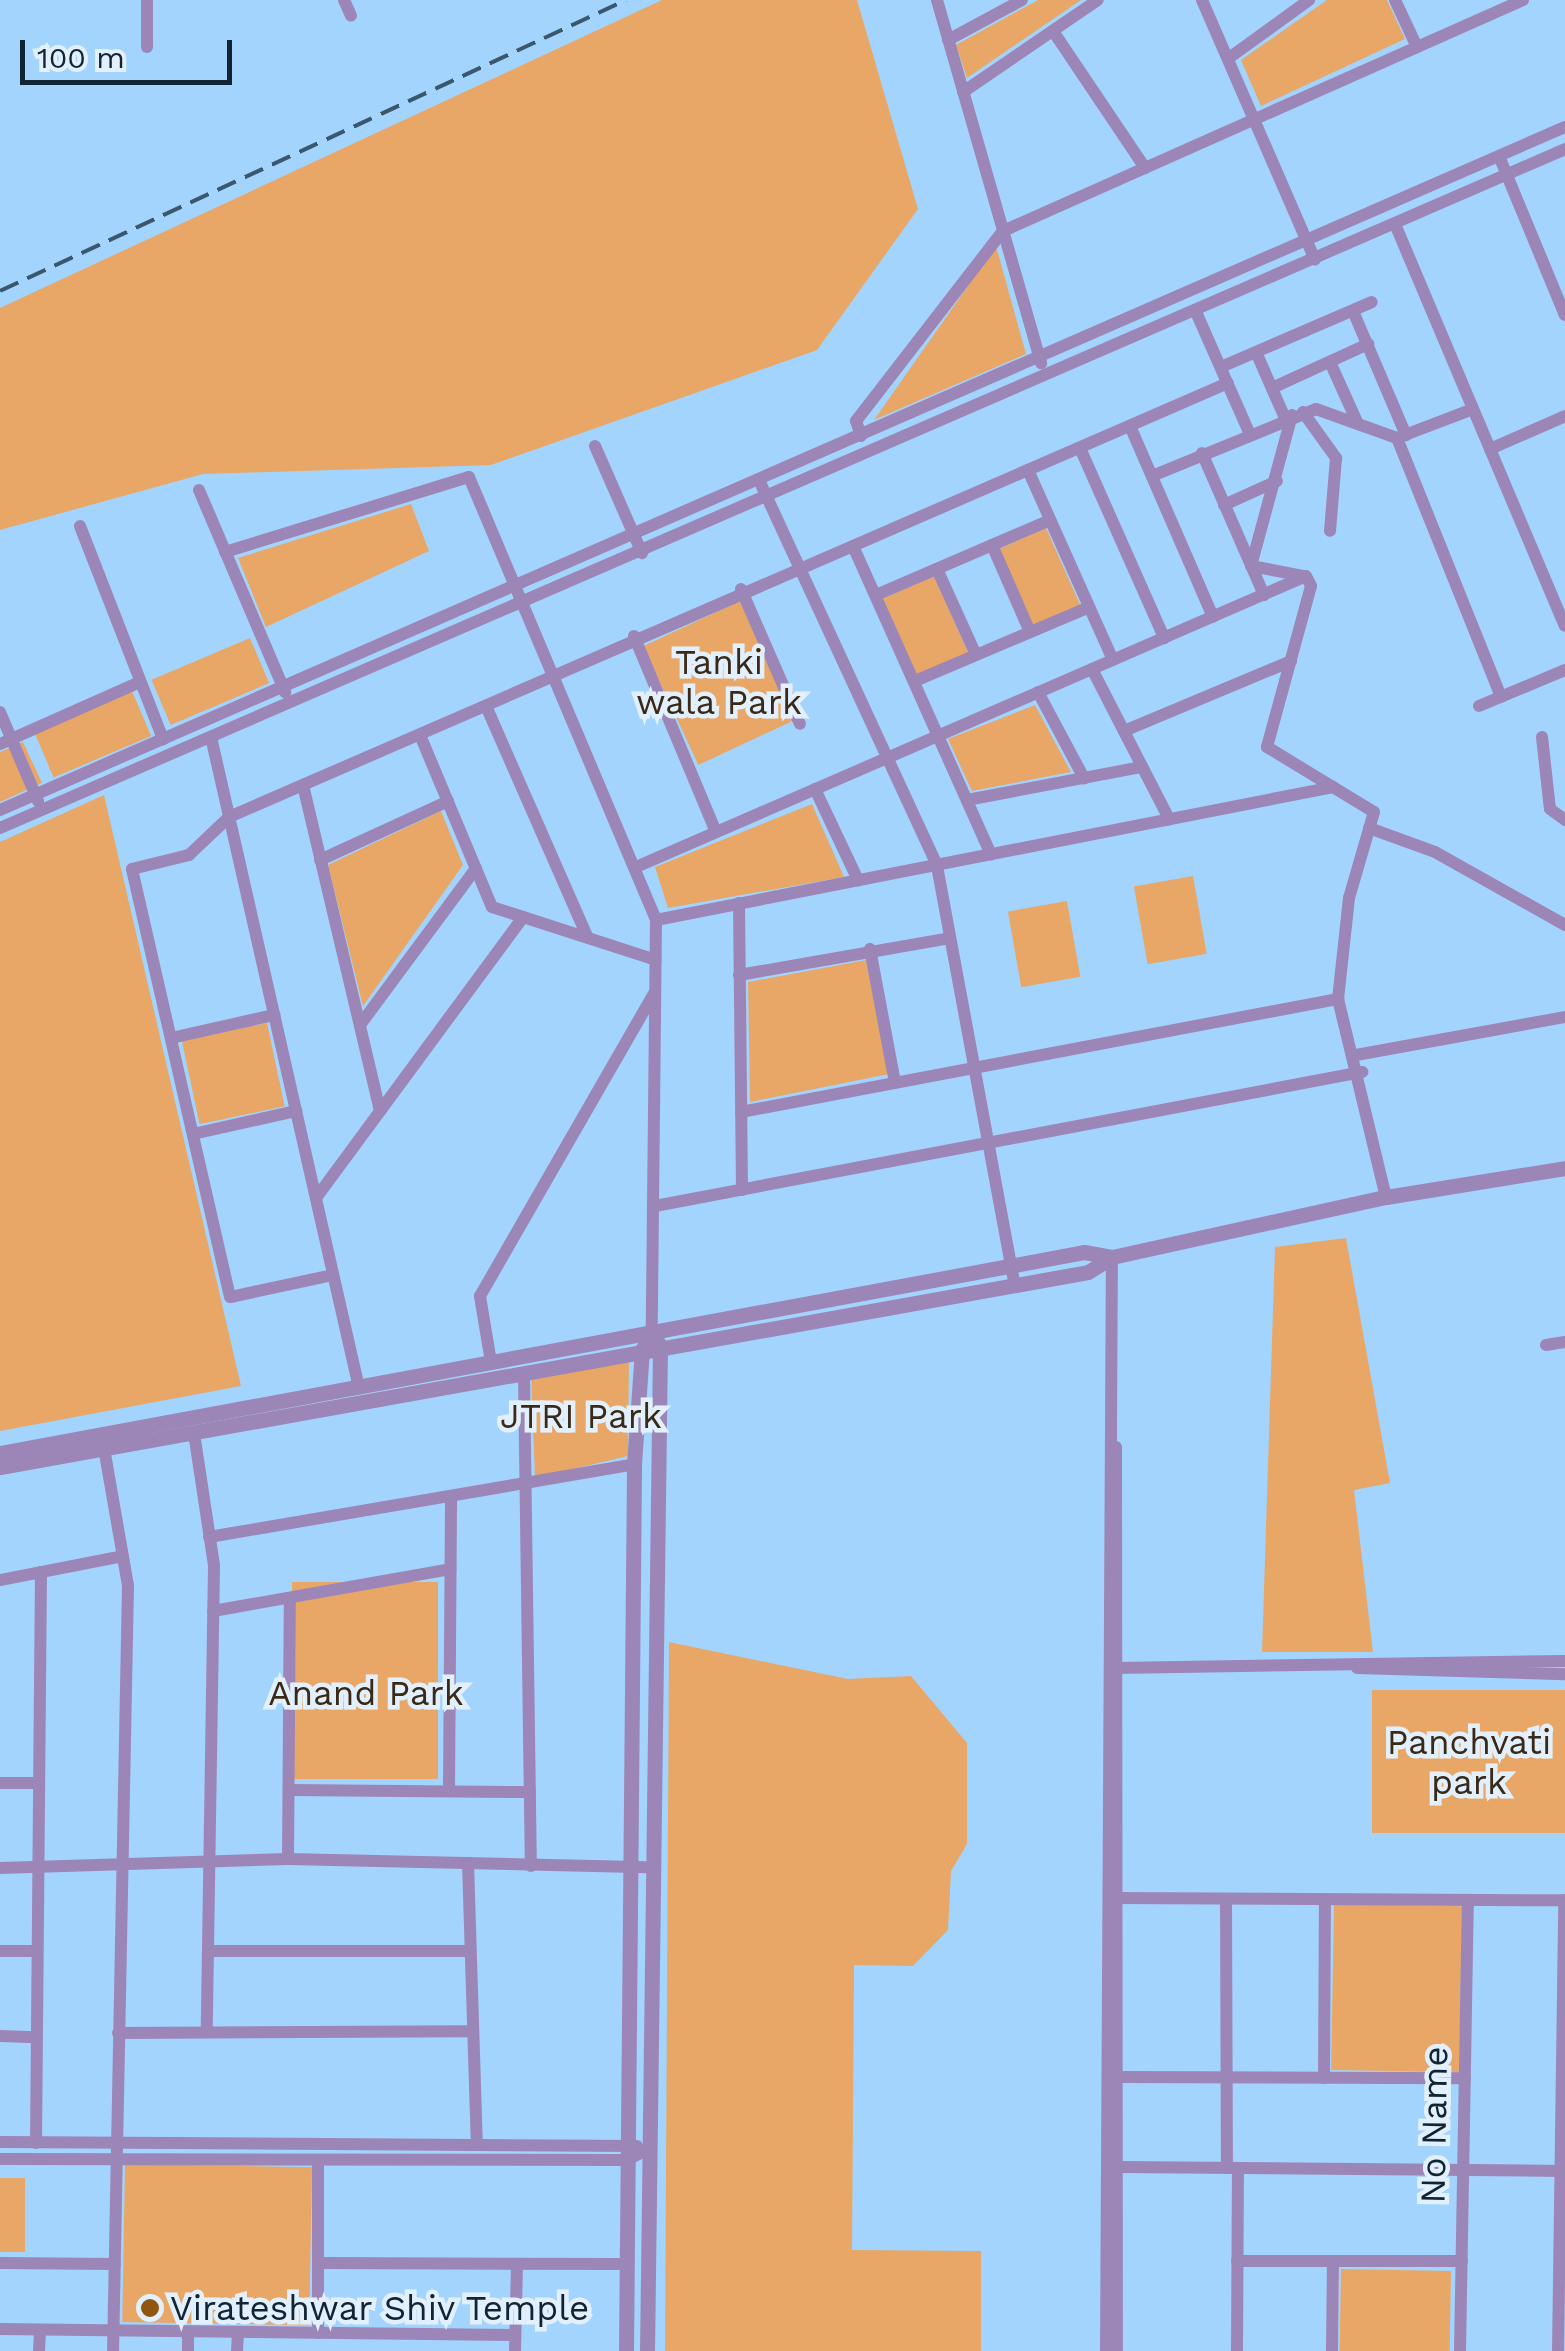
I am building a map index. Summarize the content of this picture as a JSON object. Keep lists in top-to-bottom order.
{
  "streets": {
    "street": ["No Name"]
  },
  "parks": [
    "Tanki wala Park",
    "JTRI Park",
    "Anand Park",
    "Panchvati park"
  ],
  "places": ["Virateshwar Shiv Temple"],
  "scale_bar": "100 m"
}
